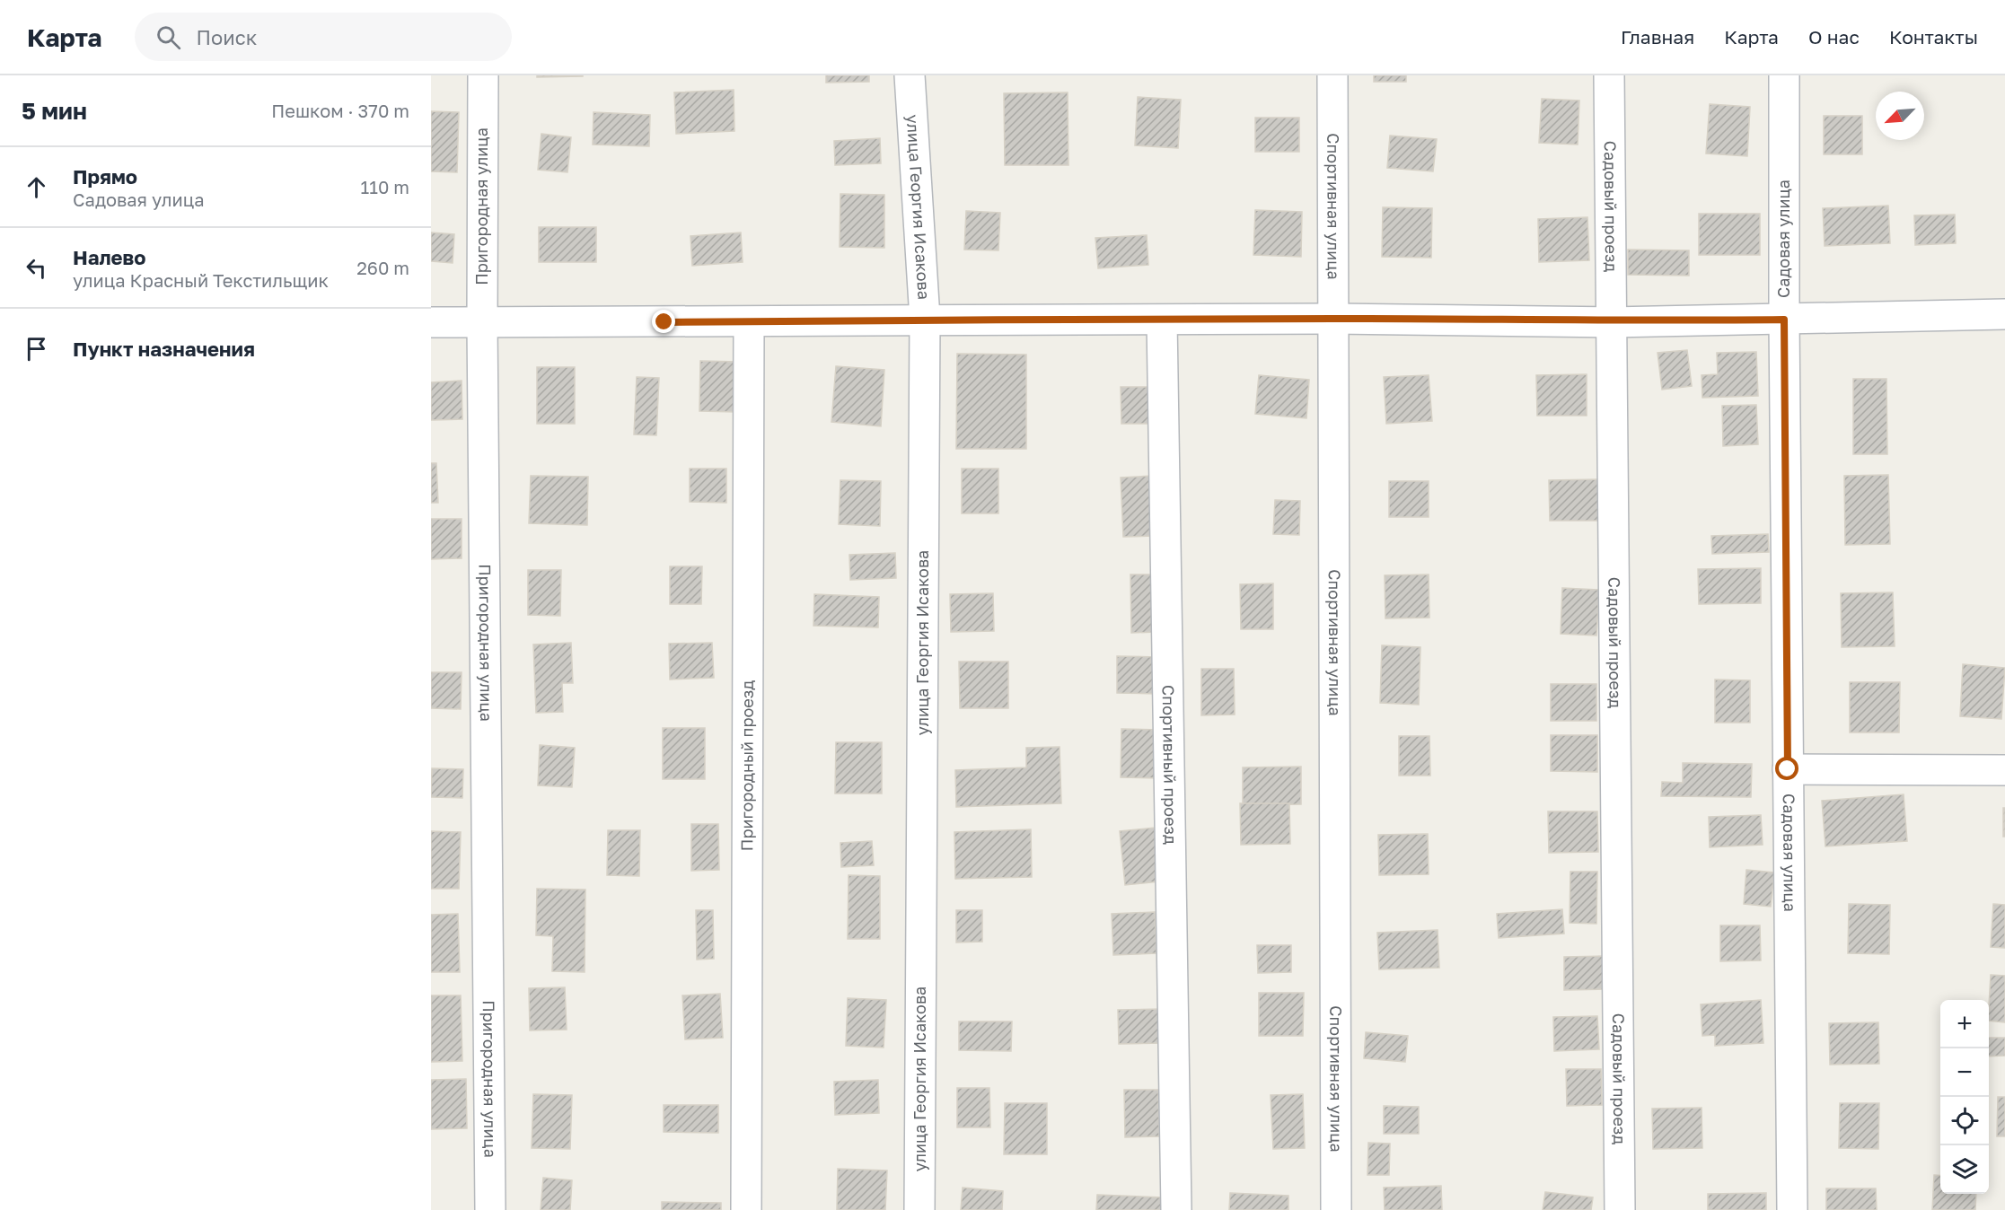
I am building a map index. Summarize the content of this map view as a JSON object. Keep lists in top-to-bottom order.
{
  "streets": {
    "street": [
      "Пригородная улица",
      "улица Георгия Исакова",
      "Спортивная улица",
      "Садовый проезд",
      "Садовая улица",
      "Спортивный проезд",
      "Пригородный проезд"
    ]
  },
  "north": "bottom left",
  "page": {
    "header": "Карта",
    "search": "Поиск",
    "nav": [
      "Главная",
      "Карта",
      "О нас",
      "Контакты"
    ],
    "heading": ["5 мин", "Пешком · 370 m"],
    "list": [
      ["Прямо", "Садовая улица", "110 m"],
      ["Налево", "улица Красный Текстильщик", "260 m"],
      "Пункт назначения"
    ],
    "map_buttons": ["+", "−"]
  }
}
